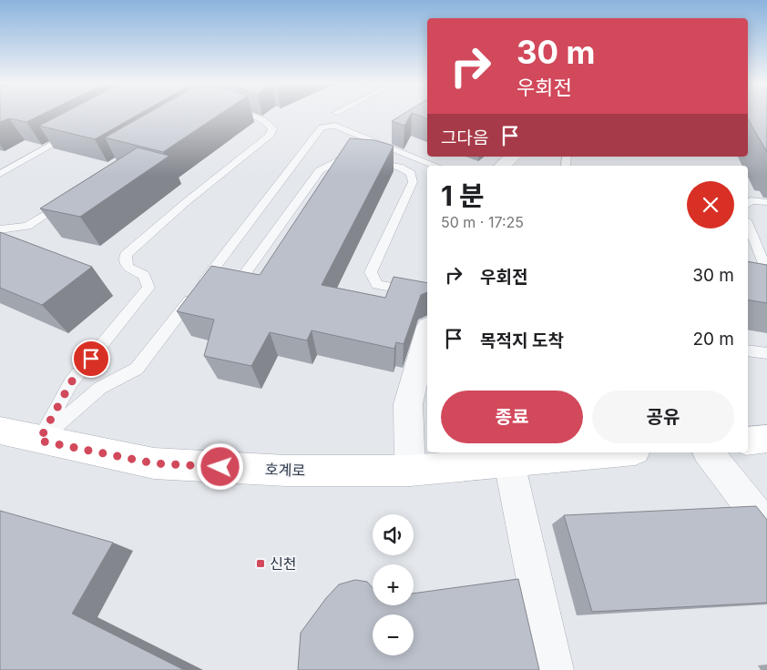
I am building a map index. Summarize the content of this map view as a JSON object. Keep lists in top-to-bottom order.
{
  "streets": {
    "street": ["호계로"]
  },
  "places": {
    "transit": ["신천"]
  },
  "page": {
    "turn": ["30 m", "우회전"],
    "then": "그다음",
    "heading": ["1 분", "50 m · 17:25"],
    "list": [
      {
        "name": "우회전",
        "value": "30 m"
      },
      {
        "name": "목적지 도착",
        "value": "20 m"
      }
    ],
    "buttons": ["종료", "공유"],
    "map_buttons": ["+", "−"]
  }
}
